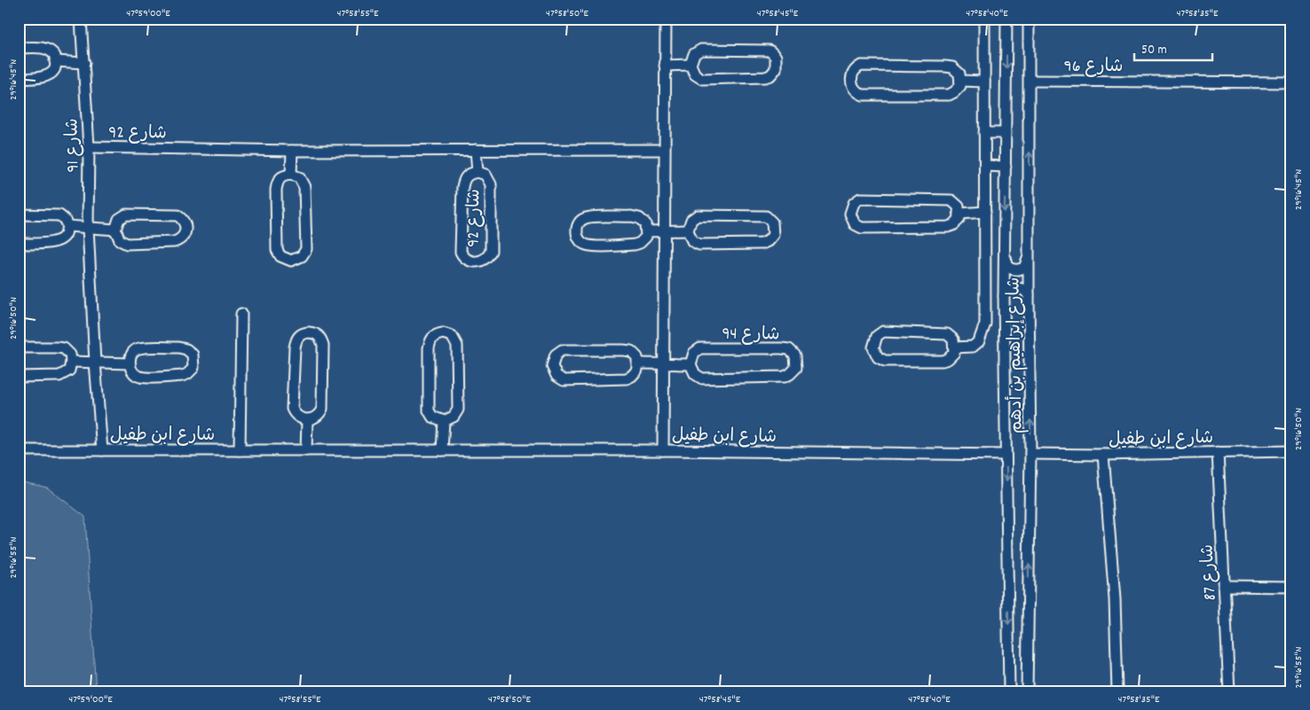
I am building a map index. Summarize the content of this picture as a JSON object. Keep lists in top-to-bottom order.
{
  "streets": {
    "street": [
      "شارع 96",
      "شارع 92",
      "شارع 91",
      "شارع 94",
      "شارع إبراهيم بن أدهم",
      "شارع ابن طفيل",
      "شارع 87"
    ]
  },
  "crossings": [
    ["شارع 96", "شارع إبراهيم بن أدهم"],
    ["شارع 92", "شارع 91"],
    ["شارع 91", "شارع ابن طفيل"],
    ["شارع إبراهيم بن أدهم", "شارع ابن طفيل"],
    ["شارع ابن طفيل", "شارع 87"]
  ],
  "scale_bar": "50 m",
  "coordinates": [
    "47°59'00\"E",
    "47°58'55\"E",
    "47°58'50\"E",
    "47°58'45\"E",
    "47°58'40\"E",
    "47°58'35\"E",
    "29°16'45\"N",
    "29°16'50\"N",
    "29°16'55\"N"
  ]
}
